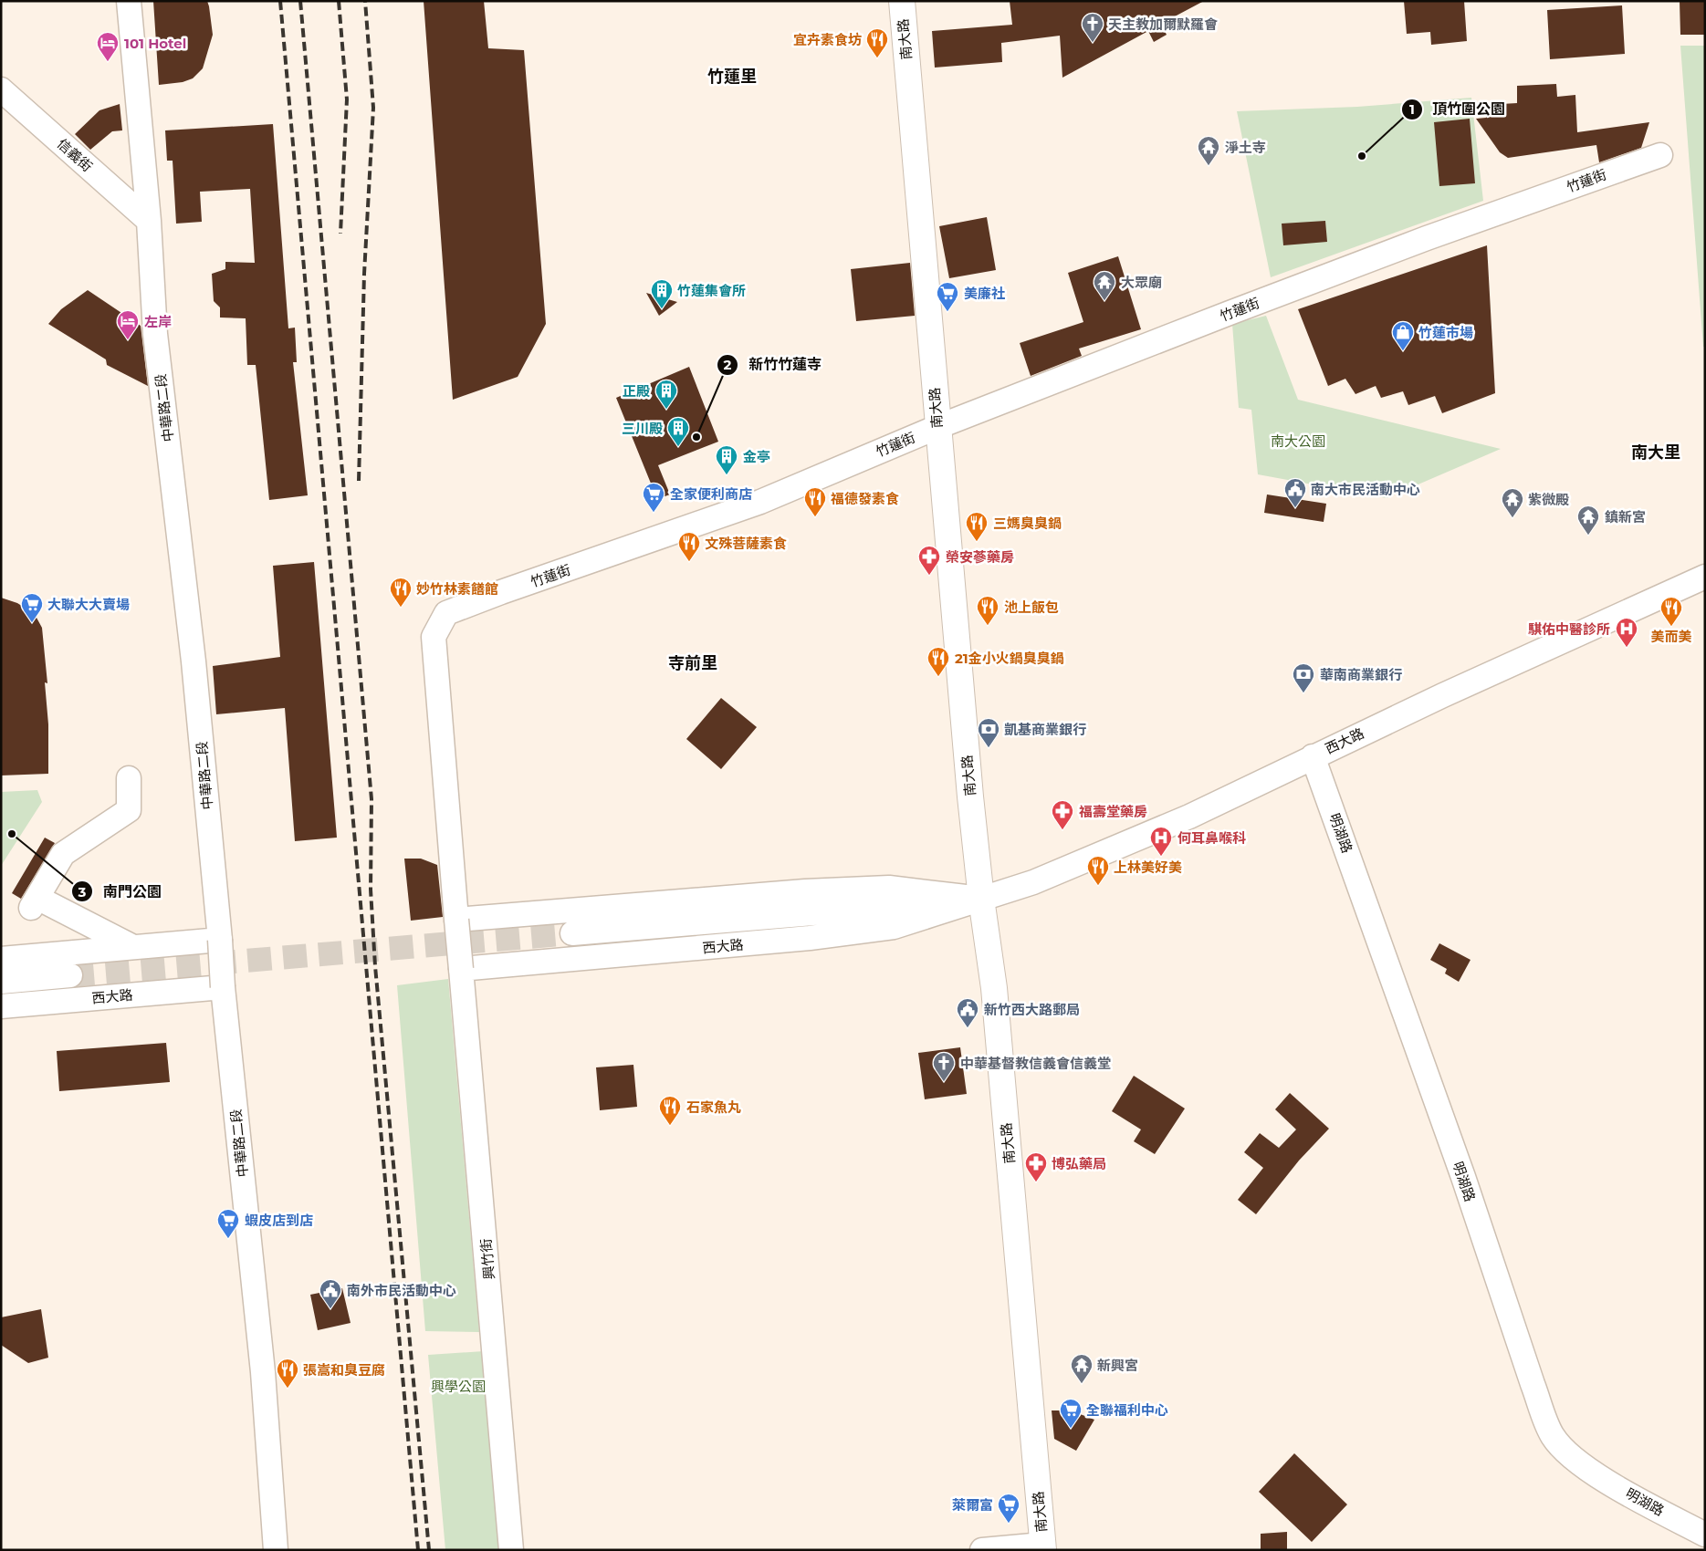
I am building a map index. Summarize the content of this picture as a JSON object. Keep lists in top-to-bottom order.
{
  "streets": {
    "main road": ["南大路"],
    "street": [
      "信義街",
      "竹蓮街",
      "中華路二段",
      "西大路",
      "明湖路",
      "興竹街"
    ]
  },
  "crossings": [
    ["南大路", "竹蓮街"],
    ["南大路", "西大路"],
    ["信義街", "中華路二段"],
    ["竹蓮街", "西大路"],
    ["竹蓮街", "興竹街"],
    ["中華路二段", "西大路"],
    ["西大路", "明湖路"],
    ["西大路", "興竹街"]
  ],
  "districts": ["竹蓮里", "南大里", "寺前里"],
  "parks": ["南大公園", "興學公園"],
  "places": {
    "church": ["天主教加爾默羅會", "中華基督教信義會信義堂"],
    "restaurant": [
      "宜卉素食坊",
      "福德發素食",
      "三媽臭臭鍋",
      "文殊菩薩素食",
      "妙竹林素饍館",
      "池上飯包",
      "美而美",
      "21金小火鍋臭臭鍋",
      "上林美好美",
      "石家魚丸",
      "張嵩和臭豆腐"
    ],
    "hotel": ["101 Hotel", "左岸"],
    "other": ["頂竹圍公園", "新竹竹蓮寺", "南門公園"],
    "temple": [
      "淨土寺",
      "大眾廟",
      "紫微殿",
      "鎮新宮",
      "新興宮"
    ],
    "building": [
      "竹蓮集會所",
      "正殿",
      "三川殿",
      "金亭"
    ],
    "supermarket": [
      "美廉社",
      "全家便利商店",
      "大聯大大賣場",
      "蝦皮店到店",
      "全聯福利中心",
      "萊爾富"
    ],
    "shop": ["竹蓮市場"],
    "public building": ["南大市民活動中心", "新竹西大路郵局", "南外市民活動中心"],
    "pharmacy": ["榮安蔘藥房", "福壽堂藥房", "博弘藥局"],
    "hospital": ["騏佑中醫診所", "何耳鼻喉科"],
    "bank": ["華南商業銀行", "凱基商業銀行"]
  }
}
